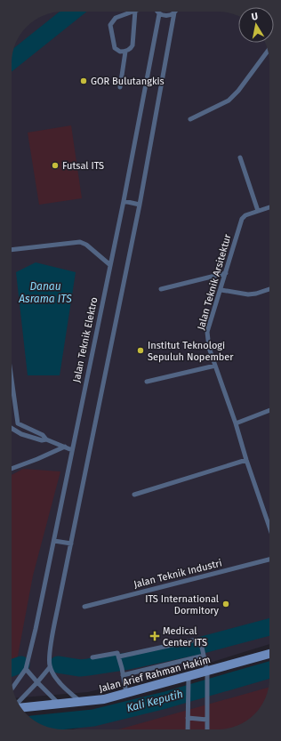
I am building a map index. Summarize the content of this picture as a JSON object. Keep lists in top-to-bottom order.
{
  "streets": {
    "main road": ["Jalan Arief Rahman Hakim"],
    "lane": ["Jalan Teknik Arsitektur", "Jalan Teknik Elektro", "Jalan Teknik Industri"]
  },
  "water": ["Danau Asrama ITS", "Kali Keputih"],
  "places": {
    "other": [
      "GOR Bulutangkis",
      "Futsal ITS",
      "Institut Teknologi Sepuluh Nopember",
      "ITS International Dormitory"
    ],
    "health": ["Medical Center ITS"]
  },
  "north": "top"
}
